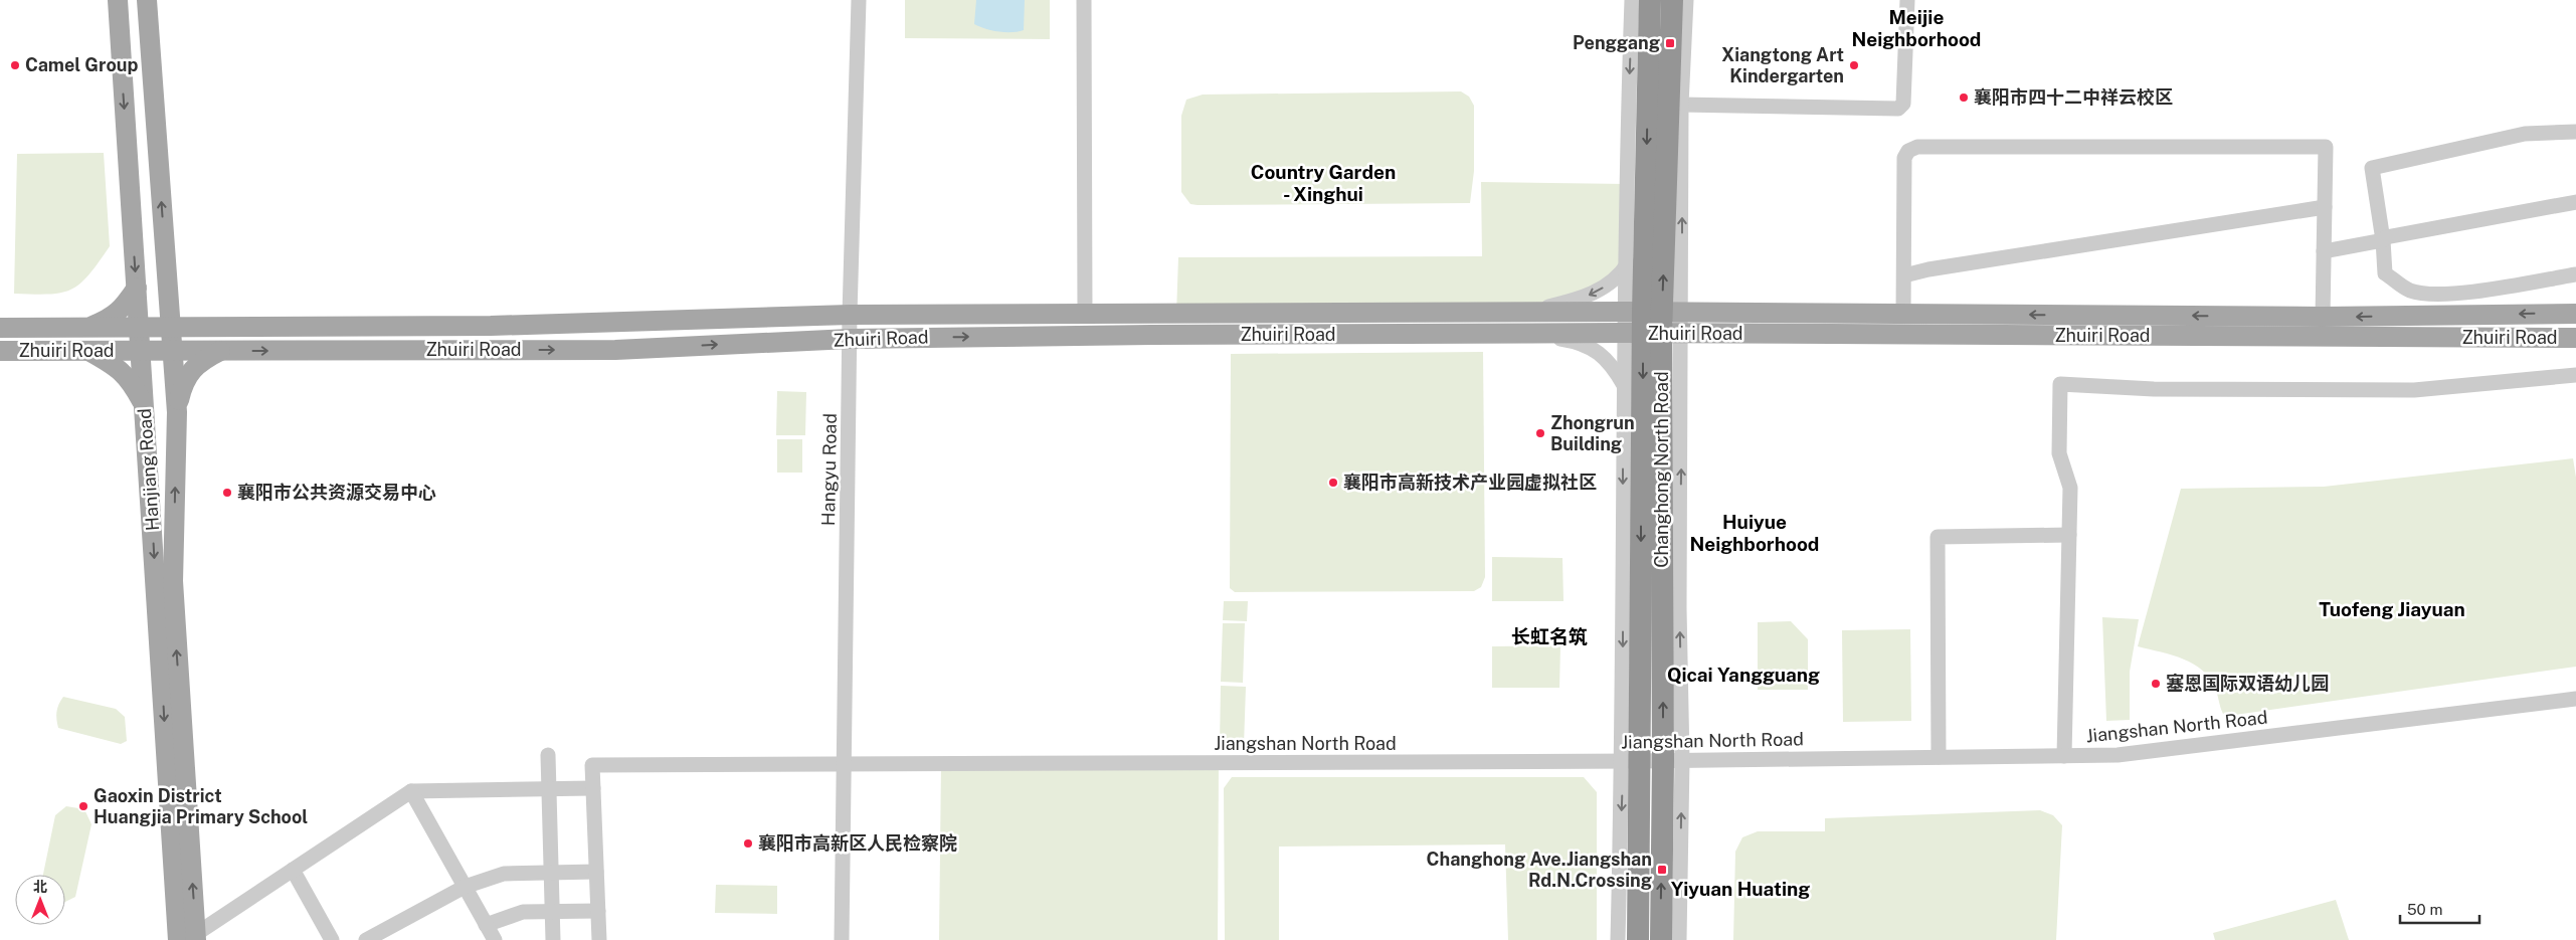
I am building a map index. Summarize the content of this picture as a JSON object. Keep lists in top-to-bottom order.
{
  "streets": {
    "highway": ["Changhong North Road"],
    "main road": ["Zhuiri Road", "Hanjiang Road"],
    "street": ["Hangyu Road", "Jiangshan North Road"]
  },
  "crossings": [
    ["Zhuiri Road", "Hanjiang Road"],
    ["Zhuiri Road", "Hangyu Road"],
    ["Zhuiri Road", "Changhong North Road"],
    ["Hangyu Road", "Jiangshan North Road"],
    ["Changhong North Road", "Jiangshan North Road"]
  ],
  "districts": [
    "Meijie Neighborhood",
    "Country Garden - Xinghui",
    "Huiyue Neighborhood",
    "Tuofeng Jiayuan",
    "长虹名筑",
    "Qicai Yangguang",
    "Yiyuan Huating"
  ],
  "places": {
    "transit": ["Penggang", "Changhong Ave.Jiangshan Rd.N.Crossing"],
    "other": [
      "Camel Group",
      "Xiangtong Art Kindergarten",
      "襄阳市四十二中祥云校区",
      "Zhongrun Building",
      "襄阳市高新技术产业园虚拟社区",
      "襄阳市公共资源交易中心",
      "塞恩国际双语幼儿园",
      "Gaoxin District Huangjia Primary School",
      "襄阳市高新区人民检察院"
    ]
  },
  "scale_bar": "50 m",
  "north": "top"
}
